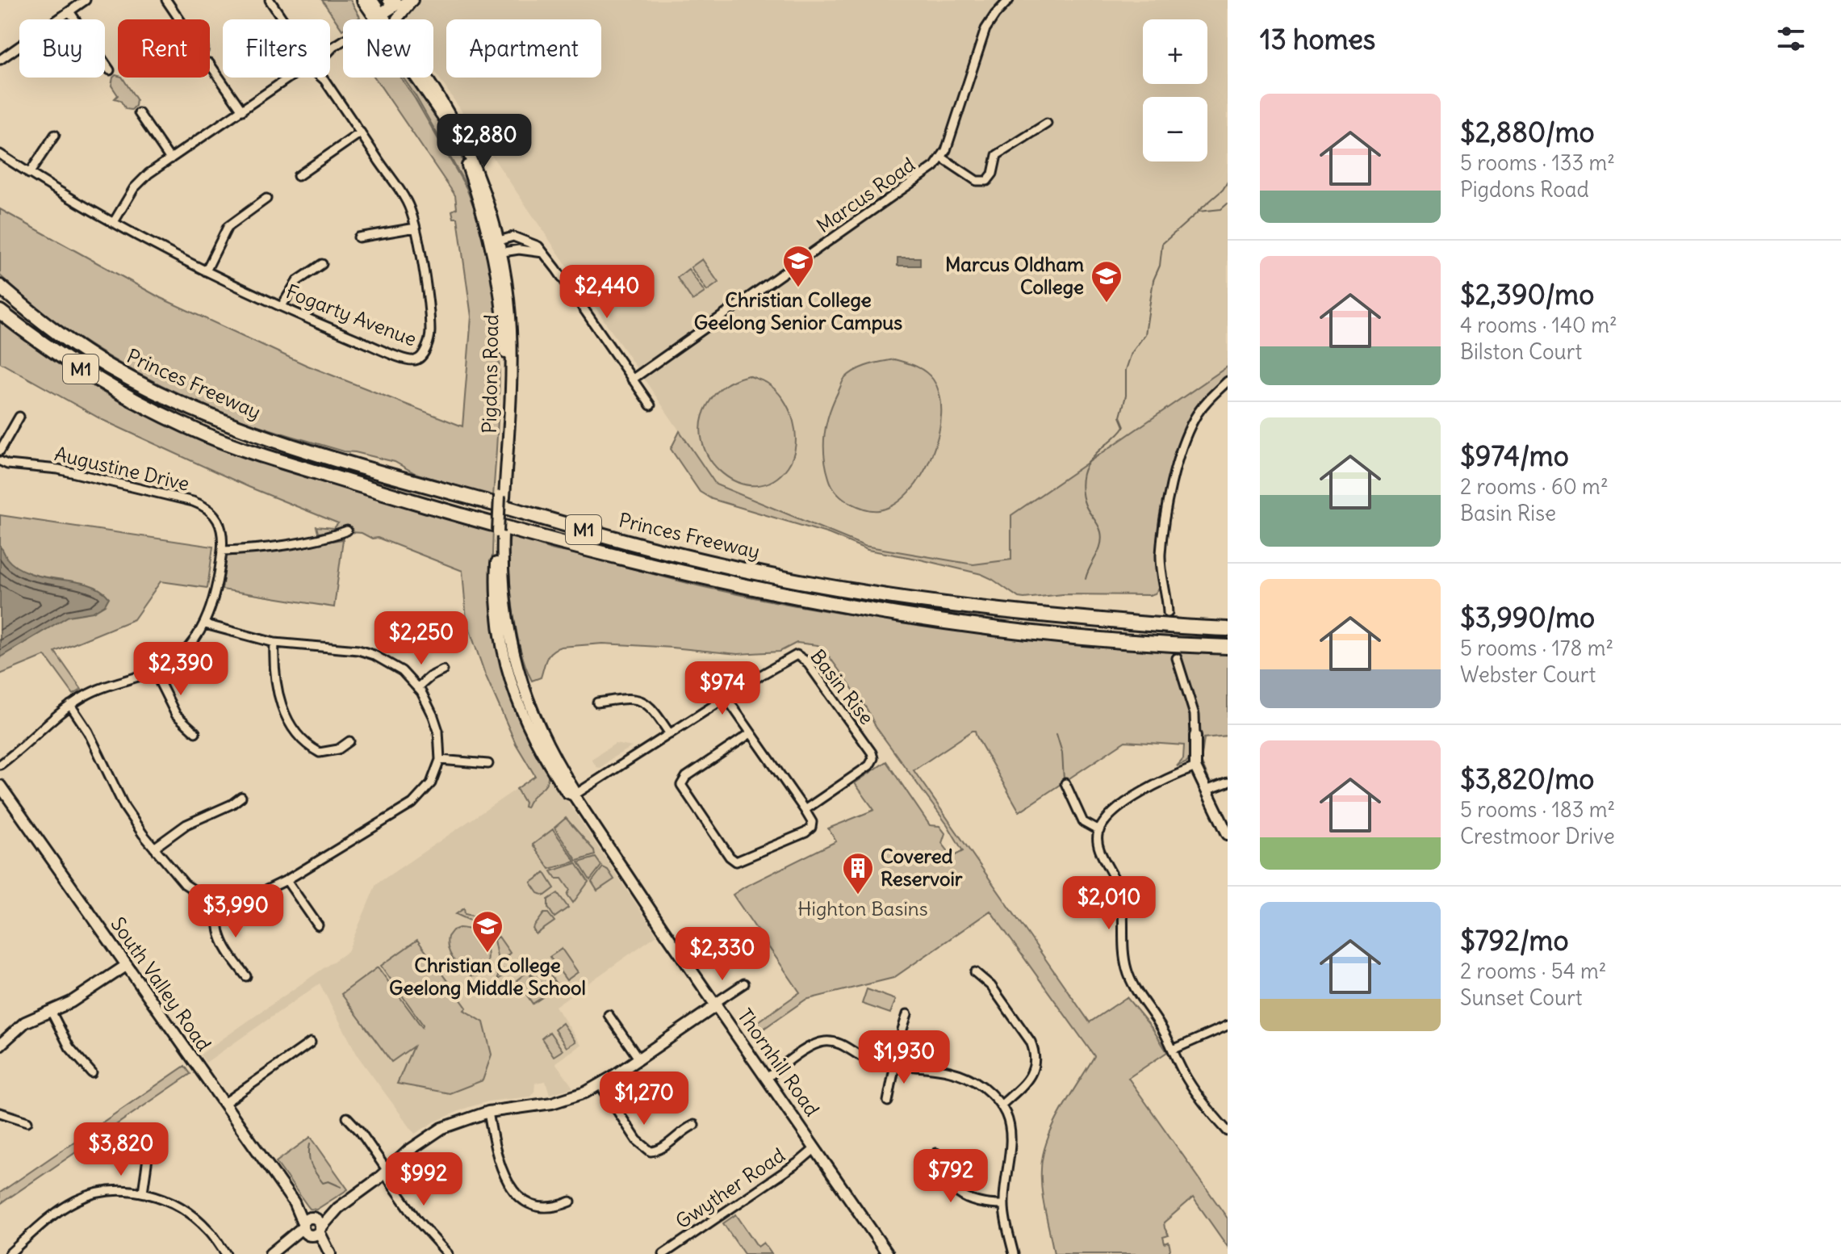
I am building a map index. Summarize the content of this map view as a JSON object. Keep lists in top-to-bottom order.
{
  "streets": {
    "highway": ["M1", "Princes Freeway"],
    "street": [
      "Marcus Road",
      "Fogarty Avenue",
      "Pigdons Road",
      "Augustine Drive",
      "Basin Rise",
      "South Valley Road",
      "Thornhill Road",
      "Gwyther Road"
    ]
  },
  "crossings": [
    ["Pigdons Road", "Thornhill Road"],
    ["Basin Rise", "Thornhill Road"],
    ["Thornhill Road", "Gwyther Road"]
  ],
  "parks": ["Highton Basins"],
  "places": {
    "school or university": ["Christian College Geelong Senior Campus", "Marcus Oldham College", "Christian College Geelong Middle School"],
    "building": ["Covered Reservoir"]
  },
  "page": {
    "heading": "13 homes",
    "map_buttons": ["+", "−"],
    "chip": [
      "Buy",
      "Rent",
      "Filters",
      "New",
      "Apartment"
    ],
    "list": [
      {
        "name": "$2,880/mo",
        "note": "5 rooms · 133 m² · Pigdons Road"
      },
      {
        "name": "$2,390/mo",
        "note": "4 rooms · 140 m² · Bilston Court"
      },
      {
        "name": "$974/mo",
        "note": "2 rooms · 60 m² · Basin Rise"
      },
      {
        "name": "$3,990/mo",
        "note": "5 rooms · 178 m² · Webster Court"
      },
      {
        "name": "$3,820/mo",
        "note": "5 rooms · 183 m² · Crestmoor Drive"
      },
      {
        "name": "$792/mo",
        "note": "2 rooms · 54 m² · Sunset Court"
      }
    ],
    "price": [
      "$2,880",
      "$2,440",
      "$2,250",
      "$2,390",
      "$974",
      "$2,010",
      "$3,990",
      "$2,330",
      "$1,930",
      "$1,270",
      "$3,820",
      "$792",
      "$992"
    ]
  }
}
